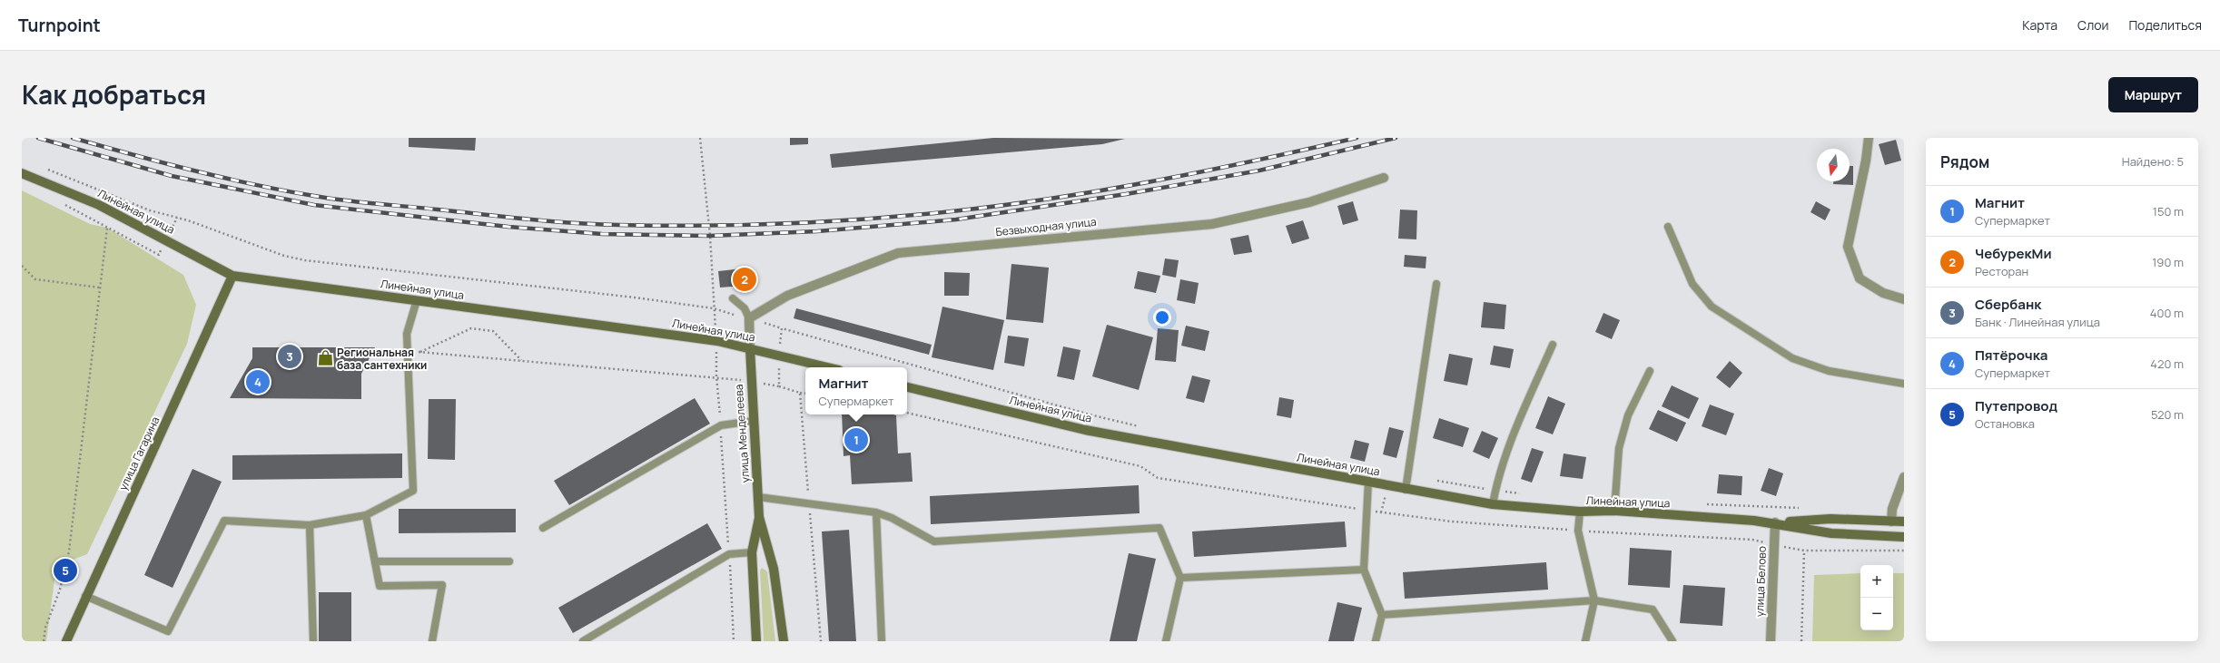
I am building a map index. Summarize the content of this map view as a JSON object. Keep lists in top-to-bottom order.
{
  "streets": {
    "main road": ["Линейная улица", "улица Менделеева", "улица Гагарина"],
    "street": ["Безвыходная улица", "улица Белово"]
  },
  "crossings": [
    ["Линейная улица", "улица Менделеева"],
    ["Линейная улица", "улица Гагарина"],
    ["Линейная улица", "улица Белово"]
  ],
  "places": {
    "shop": ["Региональная база сантехники"]
  },
  "north": "bottom",
  "page": {
    "header": "Turnpoint",
    "nav": ["Карта", "Слои", "Поделиться"],
    "title": "Как добраться",
    "buttons": "Маршрут",
    "heading": ["Рядом", "Найдено: 5"],
    "list": [
      {
        "mark": "1",
        "name": "Магнит",
        "note": "Супермаркет",
        "value": "150 m"
      },
      {
        "mark": "2",
        "name": "ЧебурекМи",
        "note": "Ресторан",
        "value": "190 m"
      },
      {
        "mark": "3",
        "name": "Сбербанк",
        "note": "Банк · Линейная улица",
        "value": "400 m"
      },
      {
        "mark": "4",
        "name": "Пятёрочка",
        "note": "Супермаркет",
        "value": "420 m"
      },
      {
        "mark": "5",
        "name": "Путепровод",
        "note": "Остановка",
        "value": "520 m"
      }
    ],
    "pins": [
      "2",
      "3",
      "4",
      "1",
      "5"
    ],
    "popup": ["Магнит", "Супермаркет"],
    "map_buttons": ["+", "−"]
  }
}
